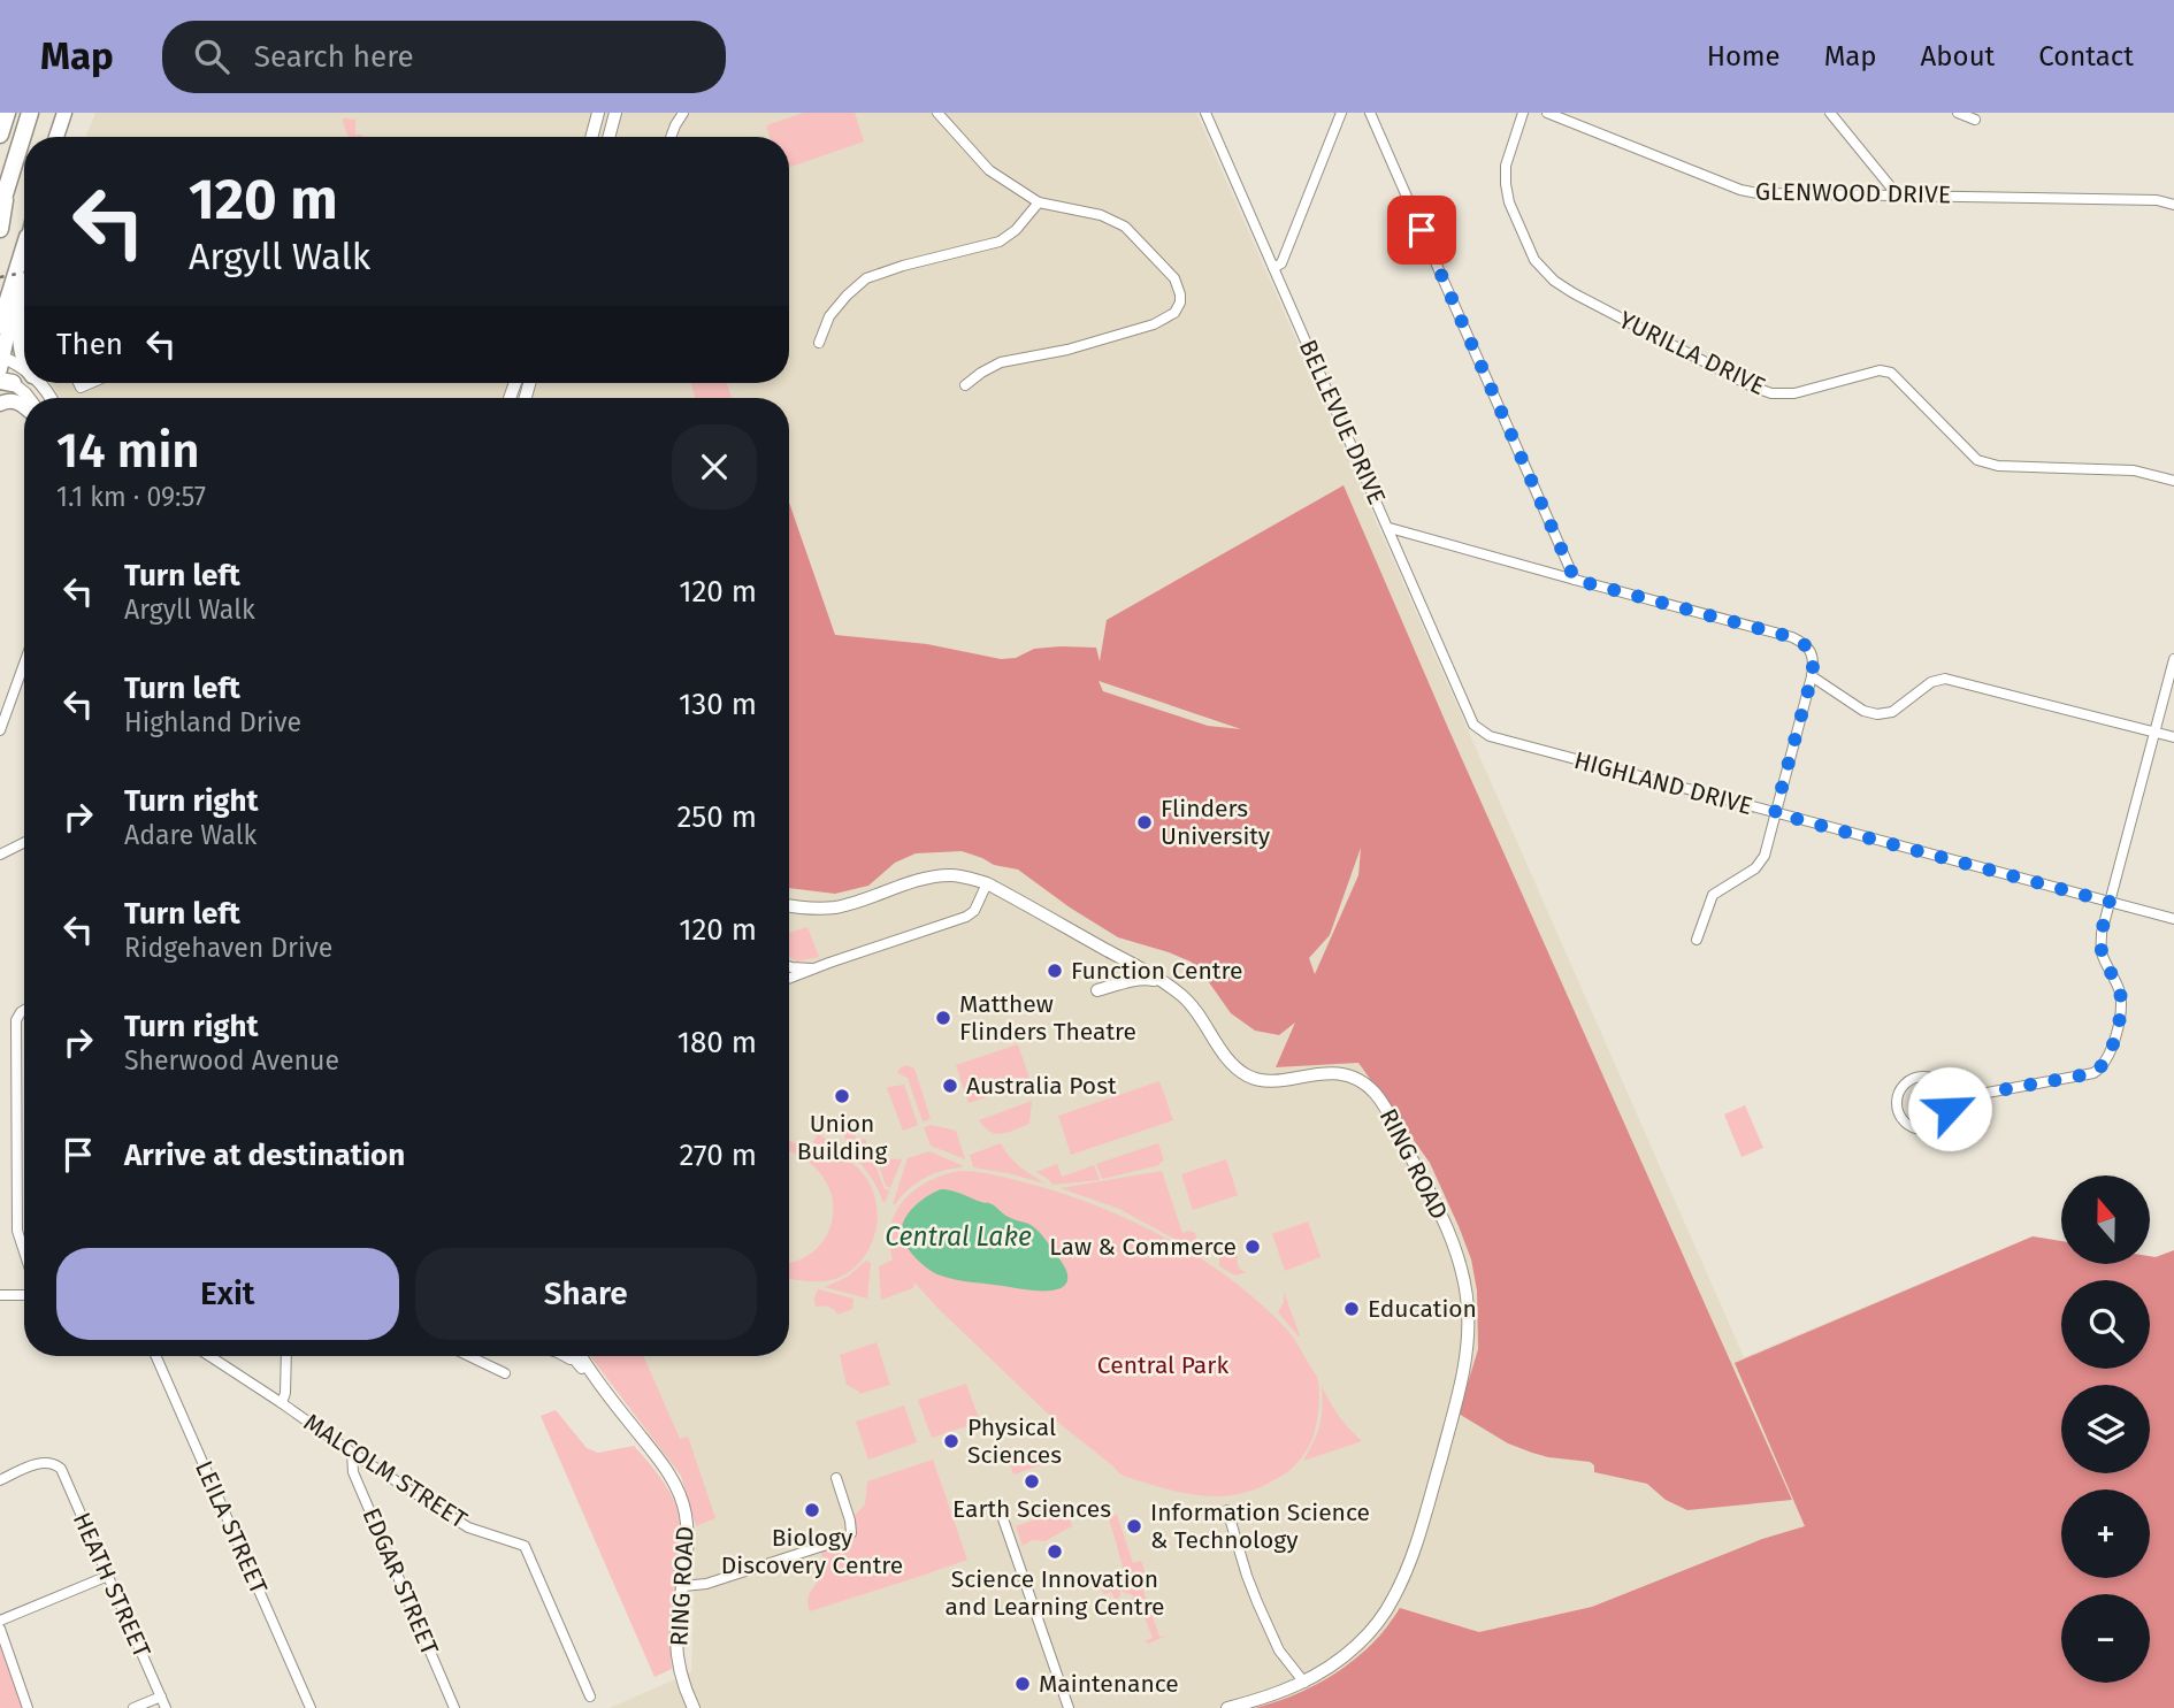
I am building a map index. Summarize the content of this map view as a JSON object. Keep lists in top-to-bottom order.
{
  "streets": {
    "street": [
      "GLENWOOD DRIVE",
      "YURILLA DRIVE",
      "BELLEVUE DRIVE",
      "HIGHLAND DRIVE",
      "RING ROAD",
      "MALCOLM STREET",
      "LEILA STREET",
      "EDGAR STREET",
      "HEATH STREET"
    ]
  },
  "crossings": [
    ["BELLEVUE DRIVE", "HIGHLAND DRIVE"],
    ["MALCOLM STREET", "EDGAR STREET"]
  ],
  "water": ["Central Lake"],
  "parks": ["Central Park"],
  "places": [
    "Flinders University",
    "Function Centre",
    "Matthew Flinders Theatre",
    "Australia Post",
    "Union Building",
    "Law & Commerce",
    "Education",
    "Physical Sciences",
    "Earth Sciences",
    "Biology Discovery Centre",
    "Information Science & Technology",
    "Science Innovation and Learning Centre",
    "Maintenance"
  ],
  "north": "top",
  "page": {
    "header": "Map",
    "search": "Search here",
    "nav": [
      "Home",
      "Map",
      "About",
      "Contact"
    ],
    "turn": ["120 m", "Argyll Walk"],
    "then": "Then",
    "heading": ["14 min", "1.1 km · 09:57"],
    "list": [
      {
        "name": "Turn left",
        "note": "Argyll Walk",
        "value": "120 m"
      },
      {
        "name": "Turn left",
        "note": "Highland Drive",
        "value": "130 m"
      },
      {
        "name": "Turn right",
        "note": "Adare Walk",
        "value": "250 m"
      },
      {
        "name": "Turn left",
        "note": "Ridgehaven Drive",
        "value": "120 m"
      },
      {
        "name": "Turn right",
        "note": "Sherwood Avenue",
        "value": "180 m"
      },
      {
        "name": "Arrive at destination",
        "value": "270 m"
      }
    ],
    "map_buttons": ["+", "−"],
    "buttons": ["Exit", "Share"]
  }
}
